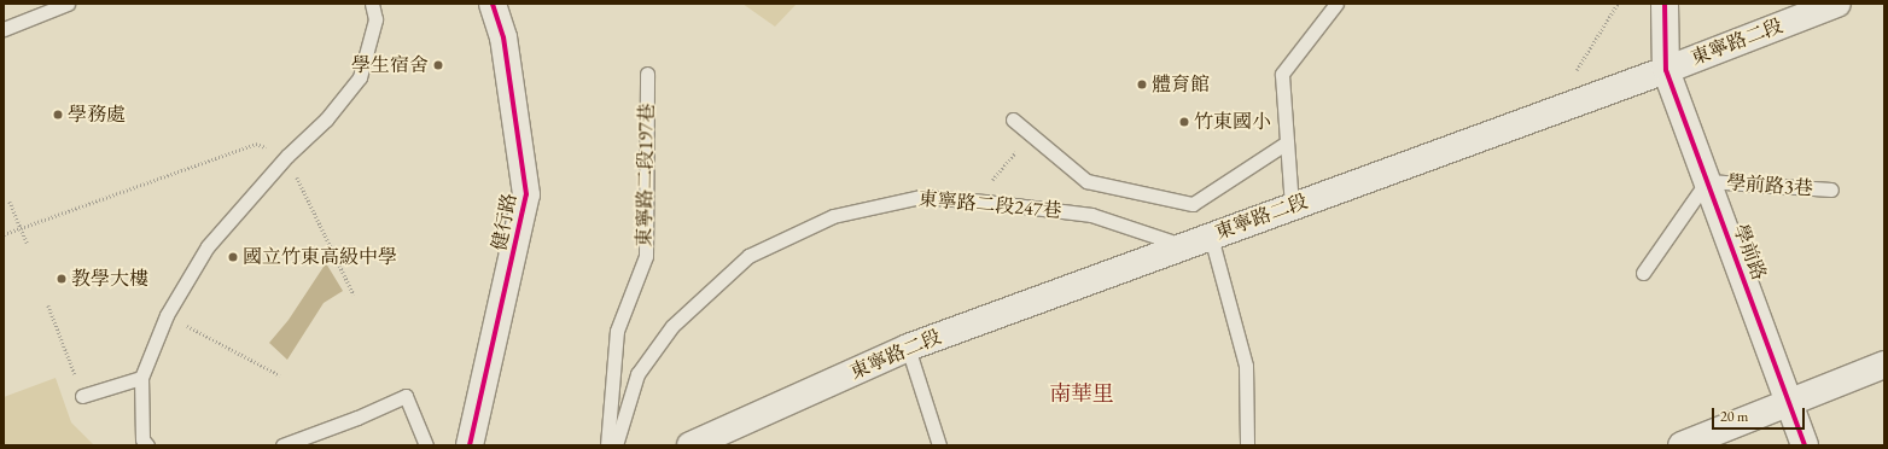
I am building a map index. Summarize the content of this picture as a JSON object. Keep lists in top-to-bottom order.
{
  "streets": {
    "main road": ["東寧路二段", "健行路", "學前路"],
    "lane": ["東寧路二段197巷", "學前路3巷", "東寧路二段247巷"]
  },
  "crossings": [
    ["東寧路二段", "東寧路二段247巷"],
    ["東寧路二段", "學前路"],
    ["學前路3巷", "學前路"]
  ],
  "districts": ["南華里"],
  "places": [
    "學生宿舍",
    "體育館",
    "學務處",
    "竹東國小",
    "國立竹東高級中學",
    "教學大樓"
  ],
  "scale_bar": "20 m"
}
